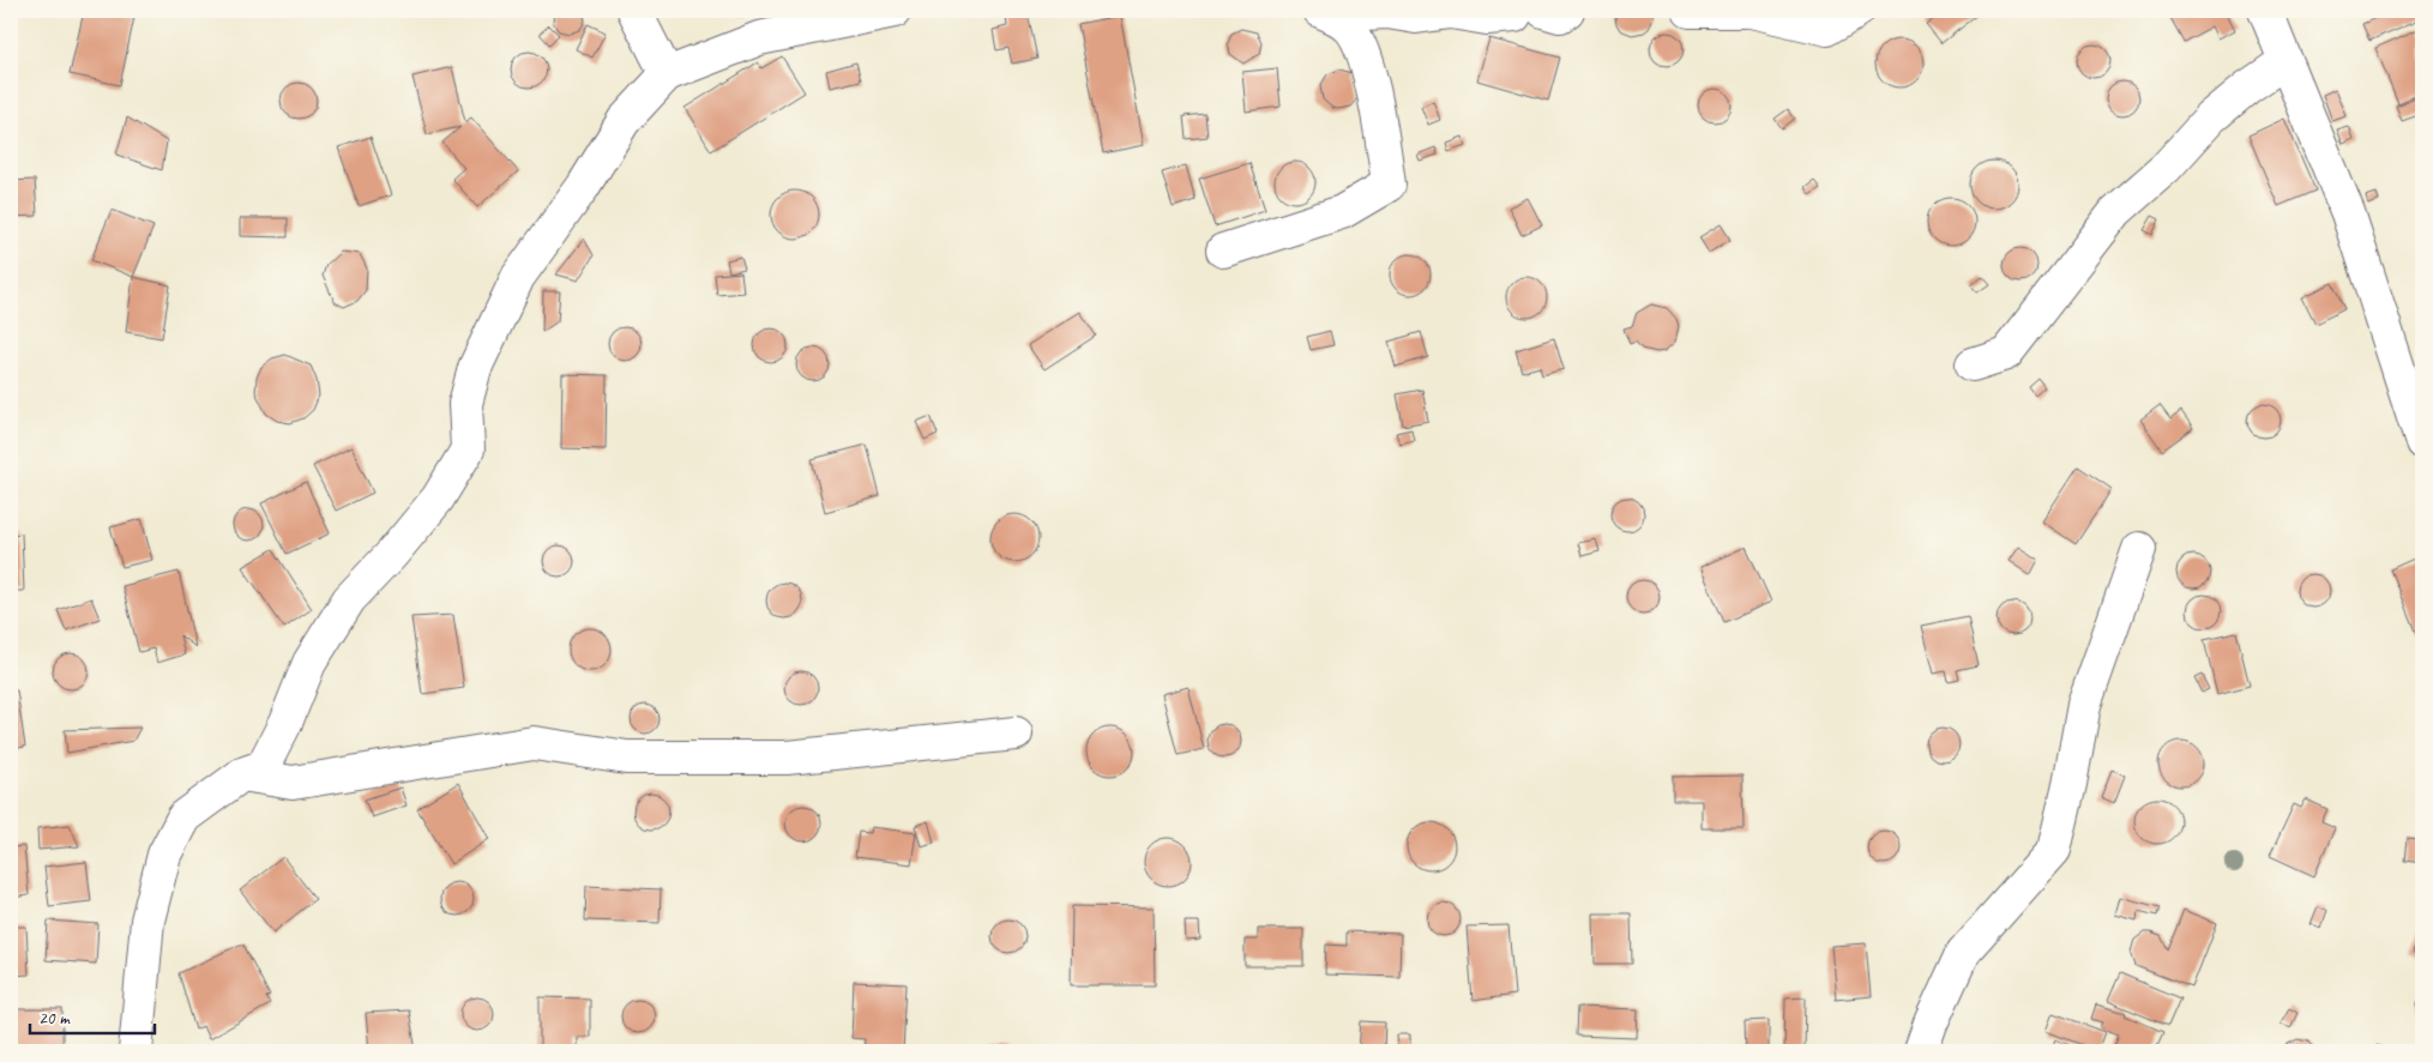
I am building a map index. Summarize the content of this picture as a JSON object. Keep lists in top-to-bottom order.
{
  "scale_bar": "20 m"
}
